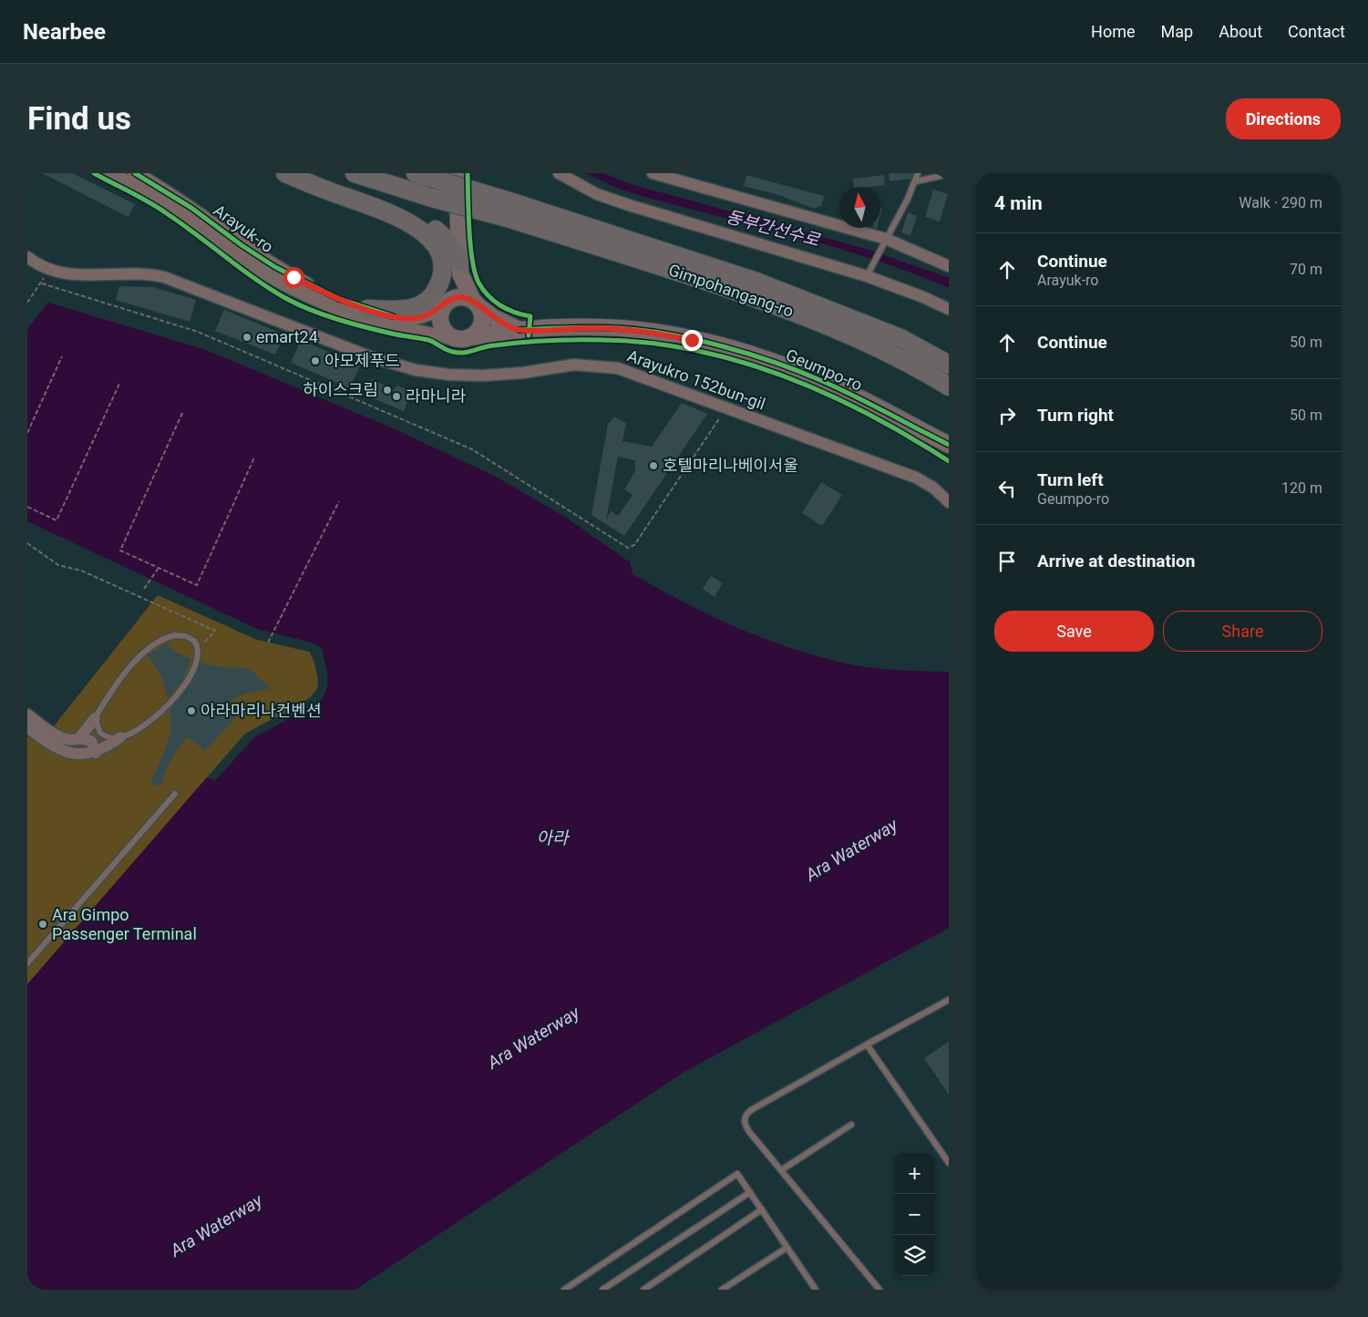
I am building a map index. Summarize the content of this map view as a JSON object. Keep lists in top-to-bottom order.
{
  "streets": {
    "highway": ["Gimpohangang-ro"],
    "main road": ["Geumpo-ro"],
    "street": ["Arayuk-ro", "Arayukro 152bun-gil"]
  },
  "crossings": [
    ["Arayuk-ro", "Geumpo-ro"]
  ],
  "water": ["동부간선수로", "아라", "Ara Waterway"],
  "places": [
    "emart24",
    "아모제푸드",
    "하이스크림",
    "라마니라",
    "호텔마리나베이서울",
    "아라마리나컨벤션",
    "Ara Gimpo Passenger Terminal"
  ],
  "north": "top",
  "page": {
    "header": "Nearbee",
    "nav": [
      "Home",
      "Map",
      "About",
      "Contact"
    ],
    "buttons": [
      "Directions",
      ["Save", "Share"]
    ],
    "title": "Find us",
    "heading": ["4 min", "Walk · 290 m"],
    "list": [
      ["Continue", "Arayuk-ro", "70 m"],
      ["Continue", "50 m"],
      ["Turn right", "50 m"],
      ["Turn left", "Geumpo-ro", "120 m"],
      "Arrive at destination"
    ],
    "map_buttons": ["+", "−"]
  }
}
